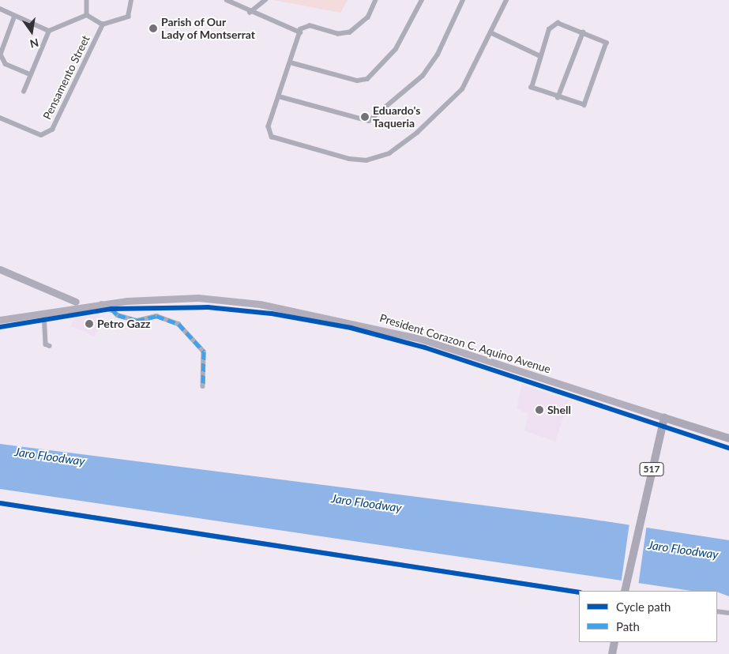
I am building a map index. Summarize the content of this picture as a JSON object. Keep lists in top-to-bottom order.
{
  "streets": {
    "highway": ["President Corazon C. Aquino Avenue", "517"],
    "street": ["Pensamento Street"]
  },
  "crossings": [
    ["President Corazon C. Aquino Avenue", "517"]
  ],
  "water": ["Jaro Floodway"],
  "places": [
    "Parish of Our Lady of Montserrat",
    "Eduardo's Taqueria",
    "Petro Gazz",
    "Shell"
  ],
  "legend": ["Cycle path", "Path"],
  "north": "bottom"
}
